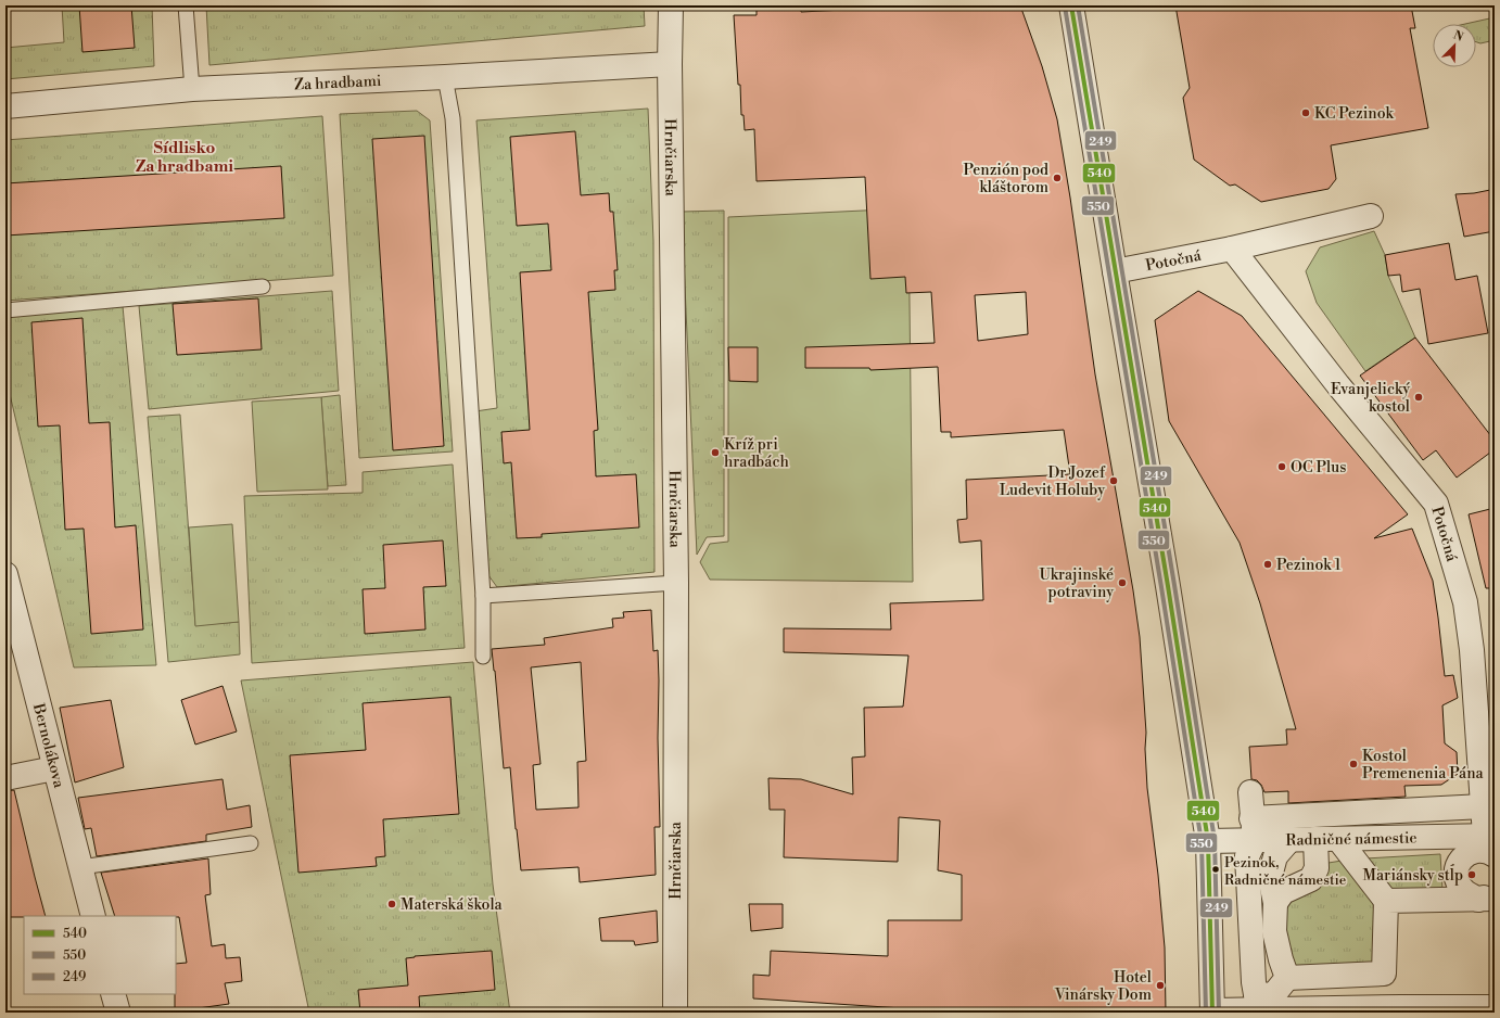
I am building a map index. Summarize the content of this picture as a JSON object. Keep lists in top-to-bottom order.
{
  "streets": {
    "street": [
      "Za hradbami",
      "Hrnčiarska",
      "Potočná",
      "Bernolákova",
      "Radničné námestie"
    ]
  },
  "crossings": [
    ["Za hradbami", "Hrnčiarska"],
    ["Potočná", "Radničné námestie"]
  ],
  "districts": ["Sídlisko Za hradbami"],
  "places": [
    "KC Pezinok",
    "Penzión pod kláštorom",
    "Evanjelický kostol",
    "Kríž pri hradbách",
    "OC Plus",
    "Dr Jozef Ludevit Holuby",
    "Pezinok 1",
    "Ukrajinské potraviny",
    "Kostol Premenenia Pána",
    "Pezinok, Radničné námestie",
    "Mariánsky stĺp",
    "Materská škola",
    "Hotel Vinársky Dom"
  ],
  "lines": ["transit line 540", "transit line 249", "transit line 550"],
  "legend": ["540", "550", "249"],
  "north": "top right"
}
